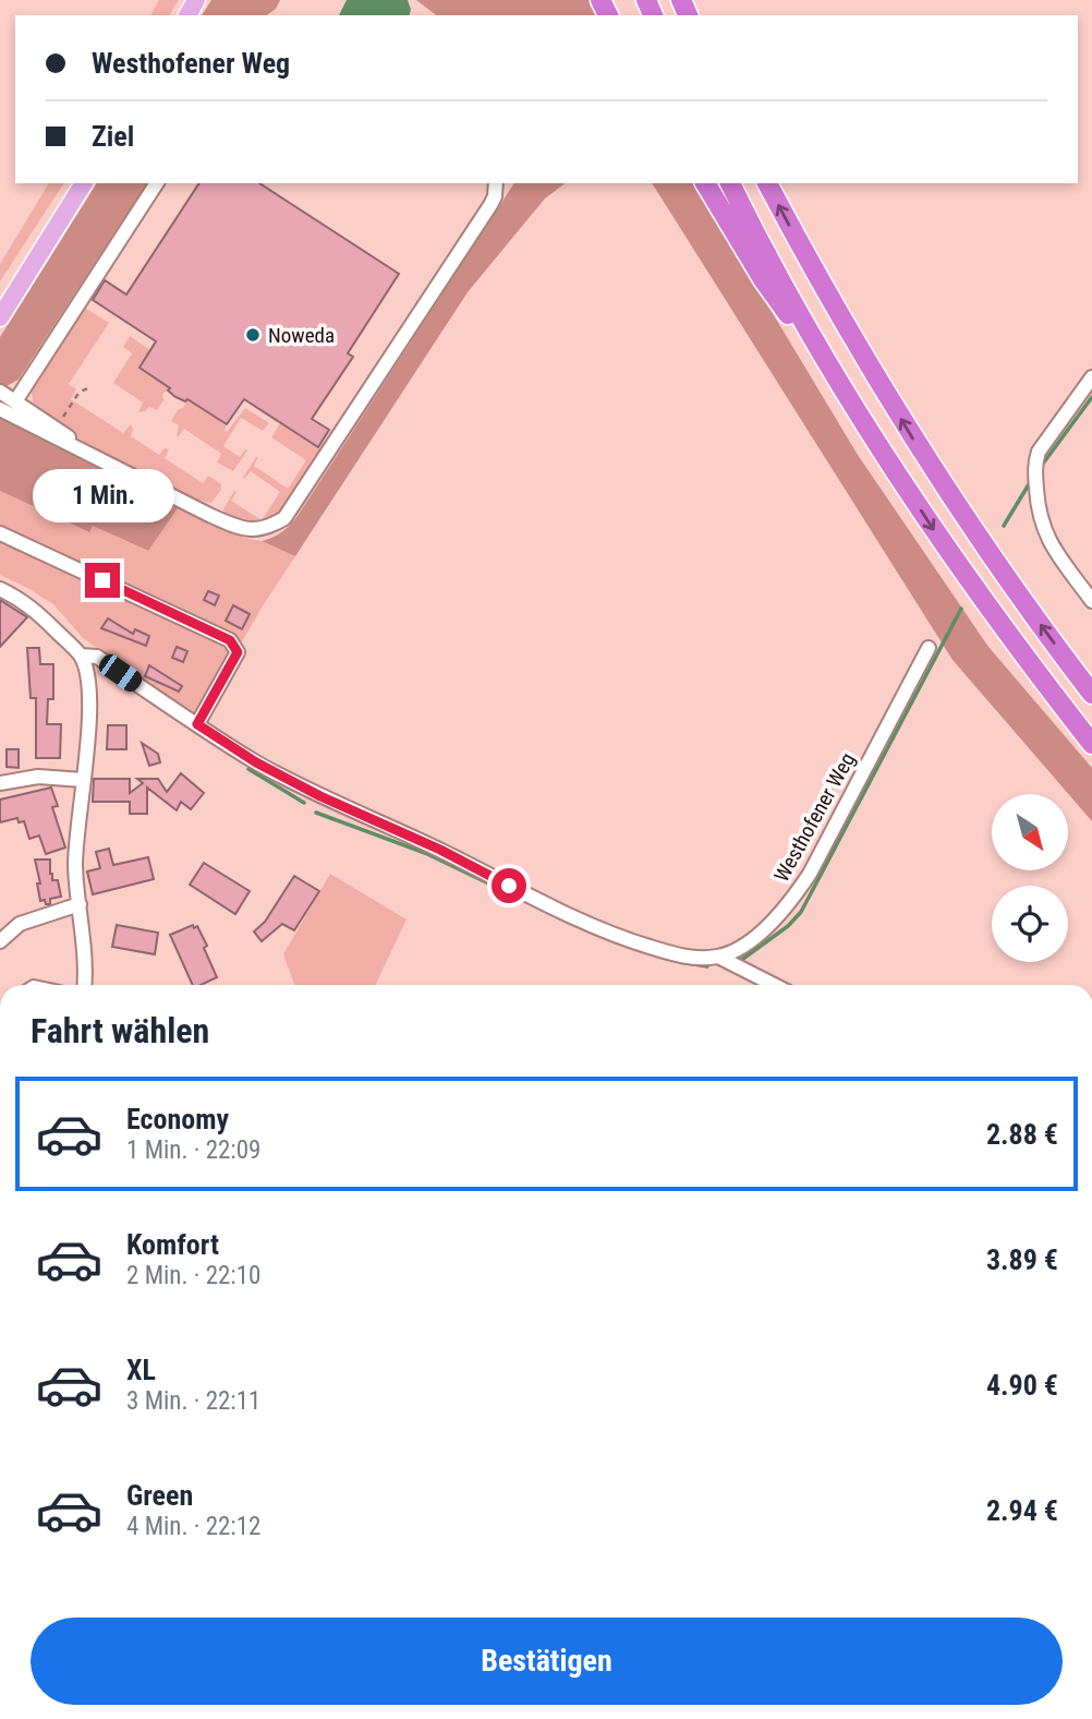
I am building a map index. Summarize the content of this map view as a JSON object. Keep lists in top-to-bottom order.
{
  "streets": {
    "street": ["Westhofener Weg"]
  },
  "places": ["Noweda"],
  "north": "bottom right",
  "page": {
    "banner": ["Westhofener Weg", "Ziel"],
    "bubble": "1 Min.",
    "heading": "Fahrt wählen",
    "list": [
      {
        "name": "Economy",
        "note": "1 Min. · 22:09",
        "value": "2.88 €"
      },
      {
        "name": "Komfort",
        "note": "2 Min. · 22:10",
        "value": "3.89 €"
      },
      {
        "name": "XL",
        "note": "3 Min. · 22:11",
        "value": "4.90 €"
      },
      {
        "name": "Green",
        "note": "4 Min. · 22:12",
        "value": "2.94 €"
      }
    ],
    "buttons": "Bestätigen"
  }
}
